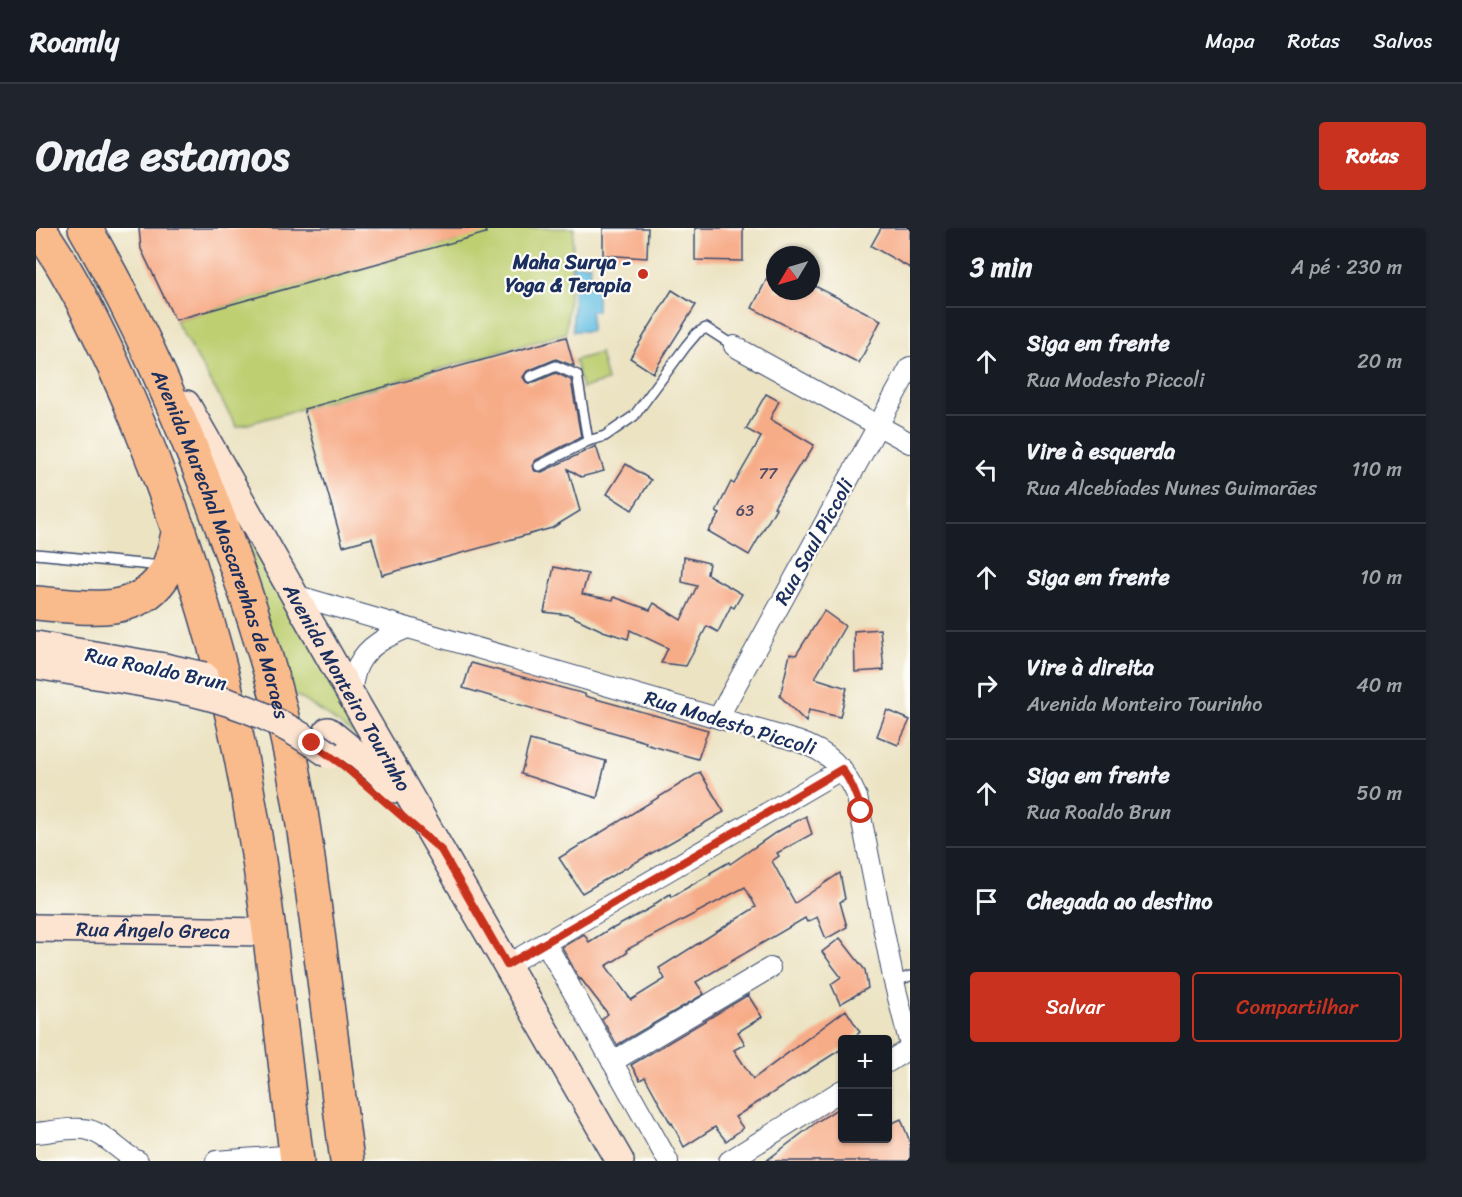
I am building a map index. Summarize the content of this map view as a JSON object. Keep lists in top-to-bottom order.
{
  "streets": {
    "highway": ["Avenida Marechal Mascarenhas de Moraes"],
    "main road": ["Rua Roaldo Brun", "Avenida Monteiro Tourinho", "Rua Ângelo Greca"],
    "street": ["Rua Saul Piccoli", "Rua Modesto Piccoli"]
  },
  "crossings": [
    ["Rua Saul Piccoli", "Rua Modesto Piccoli"],
    ["Avenida Marechal Mascarenhas de Moraes", "Avenida Monteiro Tourinho"],
    ["Avenida Marechal Mascarenhas de Moraes", "Rua Ângelo Greca"],
    ["Rua Roaldo Brun", "Avenida Monteiro Tourinho"],
    ["Avenida Monteiro Tourinho", "Rua Modesto Piccoli"]
  ],
  "places": ["Maha Surya - Yoga & Terapia"],
  "house_numbers": ["77", "63"],
  "north": "bottom left",
  "page": {
    "header": "Roamly",
    "nav": ["Mapa", "Rotas", "Salvos"],
    "title": "Onde estamos",
    "buttons": [
      "Rotas",
      ["Salvar", "Compartilhar"]
    ],
    "heading": ["3 min", "A pé · 230 m"],
    "list": [
      ["Siga em frente", "Rua Modesto Piccoli", "20 m"],
      ["Vire à esquerda", "Rua Alcebíades Nunes Guimarães", "110 m"],
      ["Siga em frente", "10 m"],
      ["Vire à direita", "Avenida Monteiro Tourinho", "40 m"],
      ["Siga em frente", "Rua Roaldo Brun", "50 m"],
      "Chegada ao destino"
    ],
    "map_buttons": ["+", "−"]
  }
}
